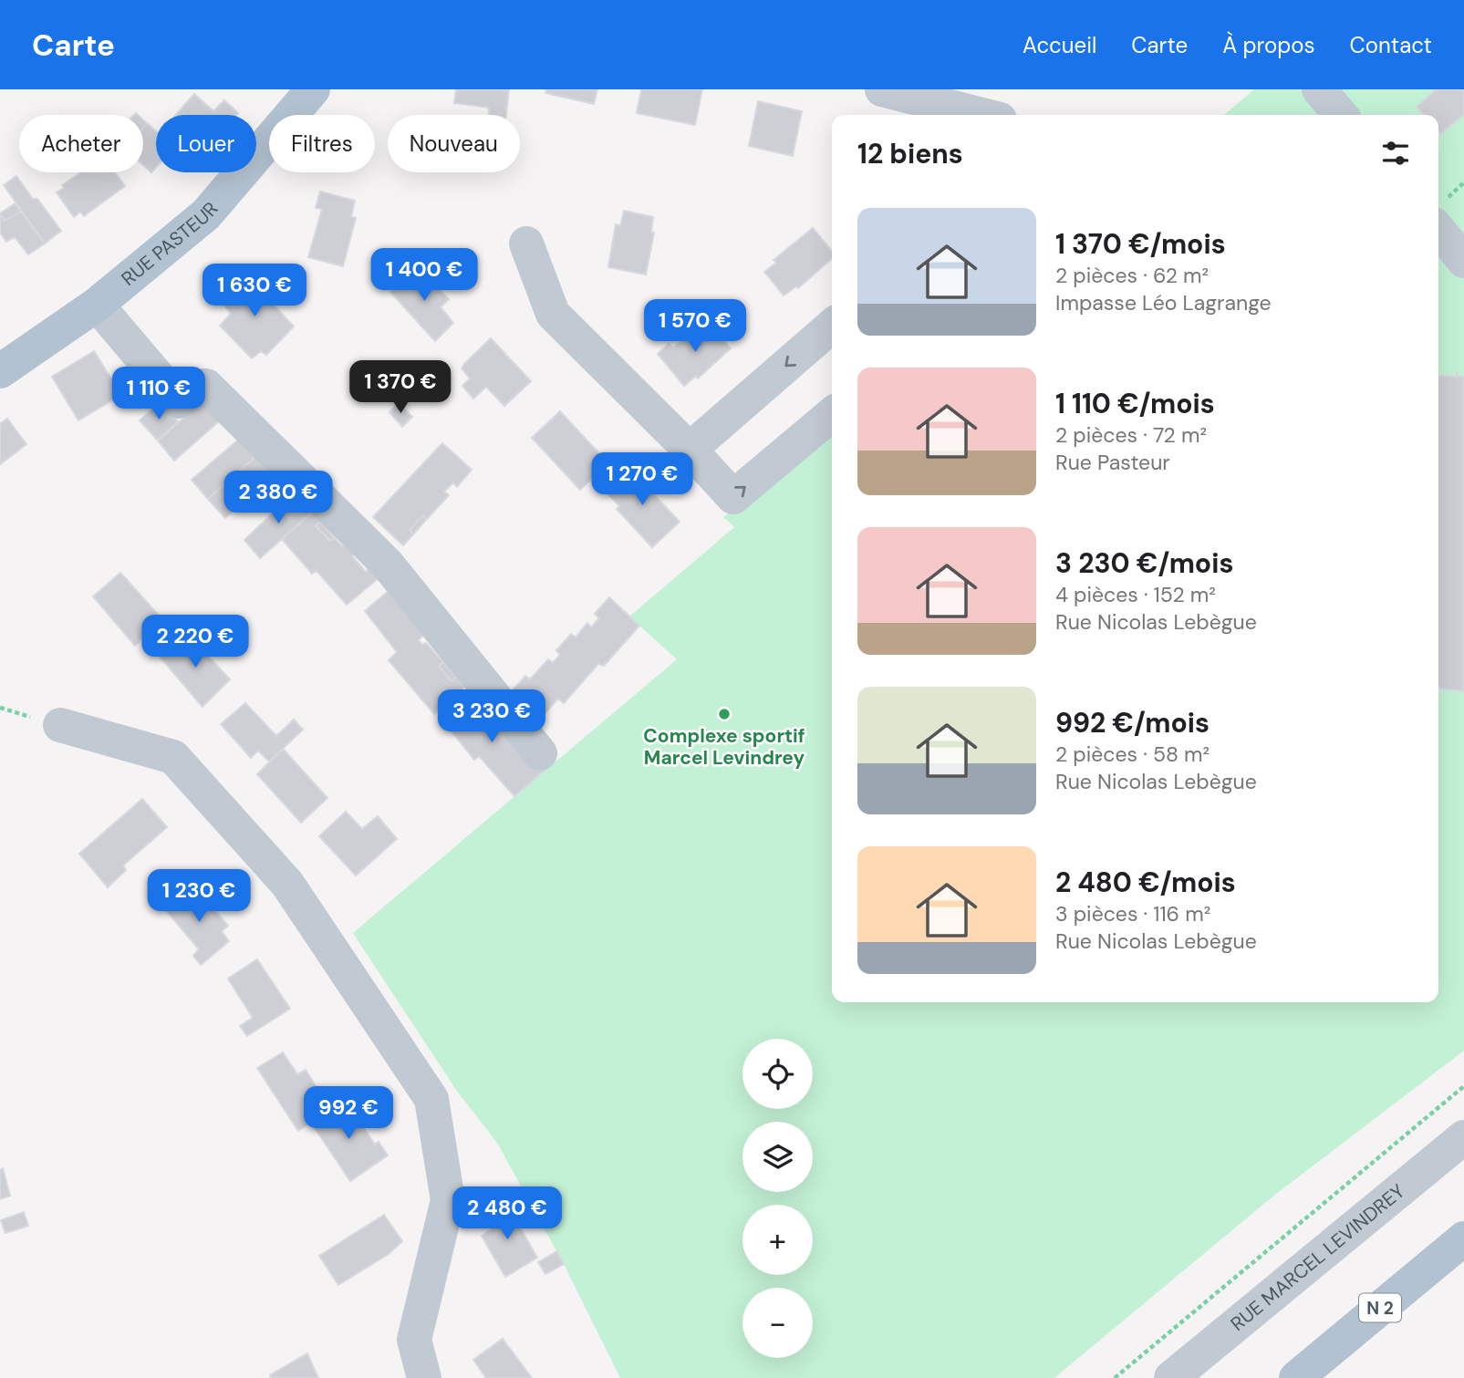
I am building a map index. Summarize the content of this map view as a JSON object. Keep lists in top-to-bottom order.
{
  "streets": {
    "main road": ["RUE PASTEUR", "N 2"],
    "street": ["RUE MARCEL LEVINDREY"]
  },
  "places": ["Complexe sportif Marcel Levindrey"],
  "page": {
    "header": "Carte",
    "nav": [
      "Accueil",
      "Carte",
      "À propos",
      "Contact"
    ],
    "chip": [
      "Acheter",
      "Louer",
      "Filtres",
      "Nouveau"
    ],
    "heading": "12 biens",
    "list": [
      {
        "name": "1 370 €/mois",
        "note": "2 pièces · 62 m² · Impasse Léo Lagrange"
      },
      {
        "name": "1 110 €/mois",
        "note": "2 pièces · 72 m² · Rue Pasteur"
      },
      {
        "name": "3 230 €/mois",
        "note": "4 pièces · 152 m² · Rue Nicolas Lebègue"
      },
      {
        "name": "992 €/mois",
        "note": "2 pièces · 58 m² · Rue Nicolas Lebègue"
      },
      {
        "name": "2 480 €/mois",
        "note": "3 pièces · 116 m² · Rue Nicolas Lebègue"
      }
    ],
    "price": [
      "1 400 €",
      "1 630 €",
      "1 570 €",
      "1 370 €",
      "1 110 €",
      "1 270 €",
      "2 380 €",
      "2 220 €",
      "3 230 €",
      "1 230 €",
      "992 €",
      "2 480 €"
    ],
    "map_buttons": ["+", "−"]
  }
}
